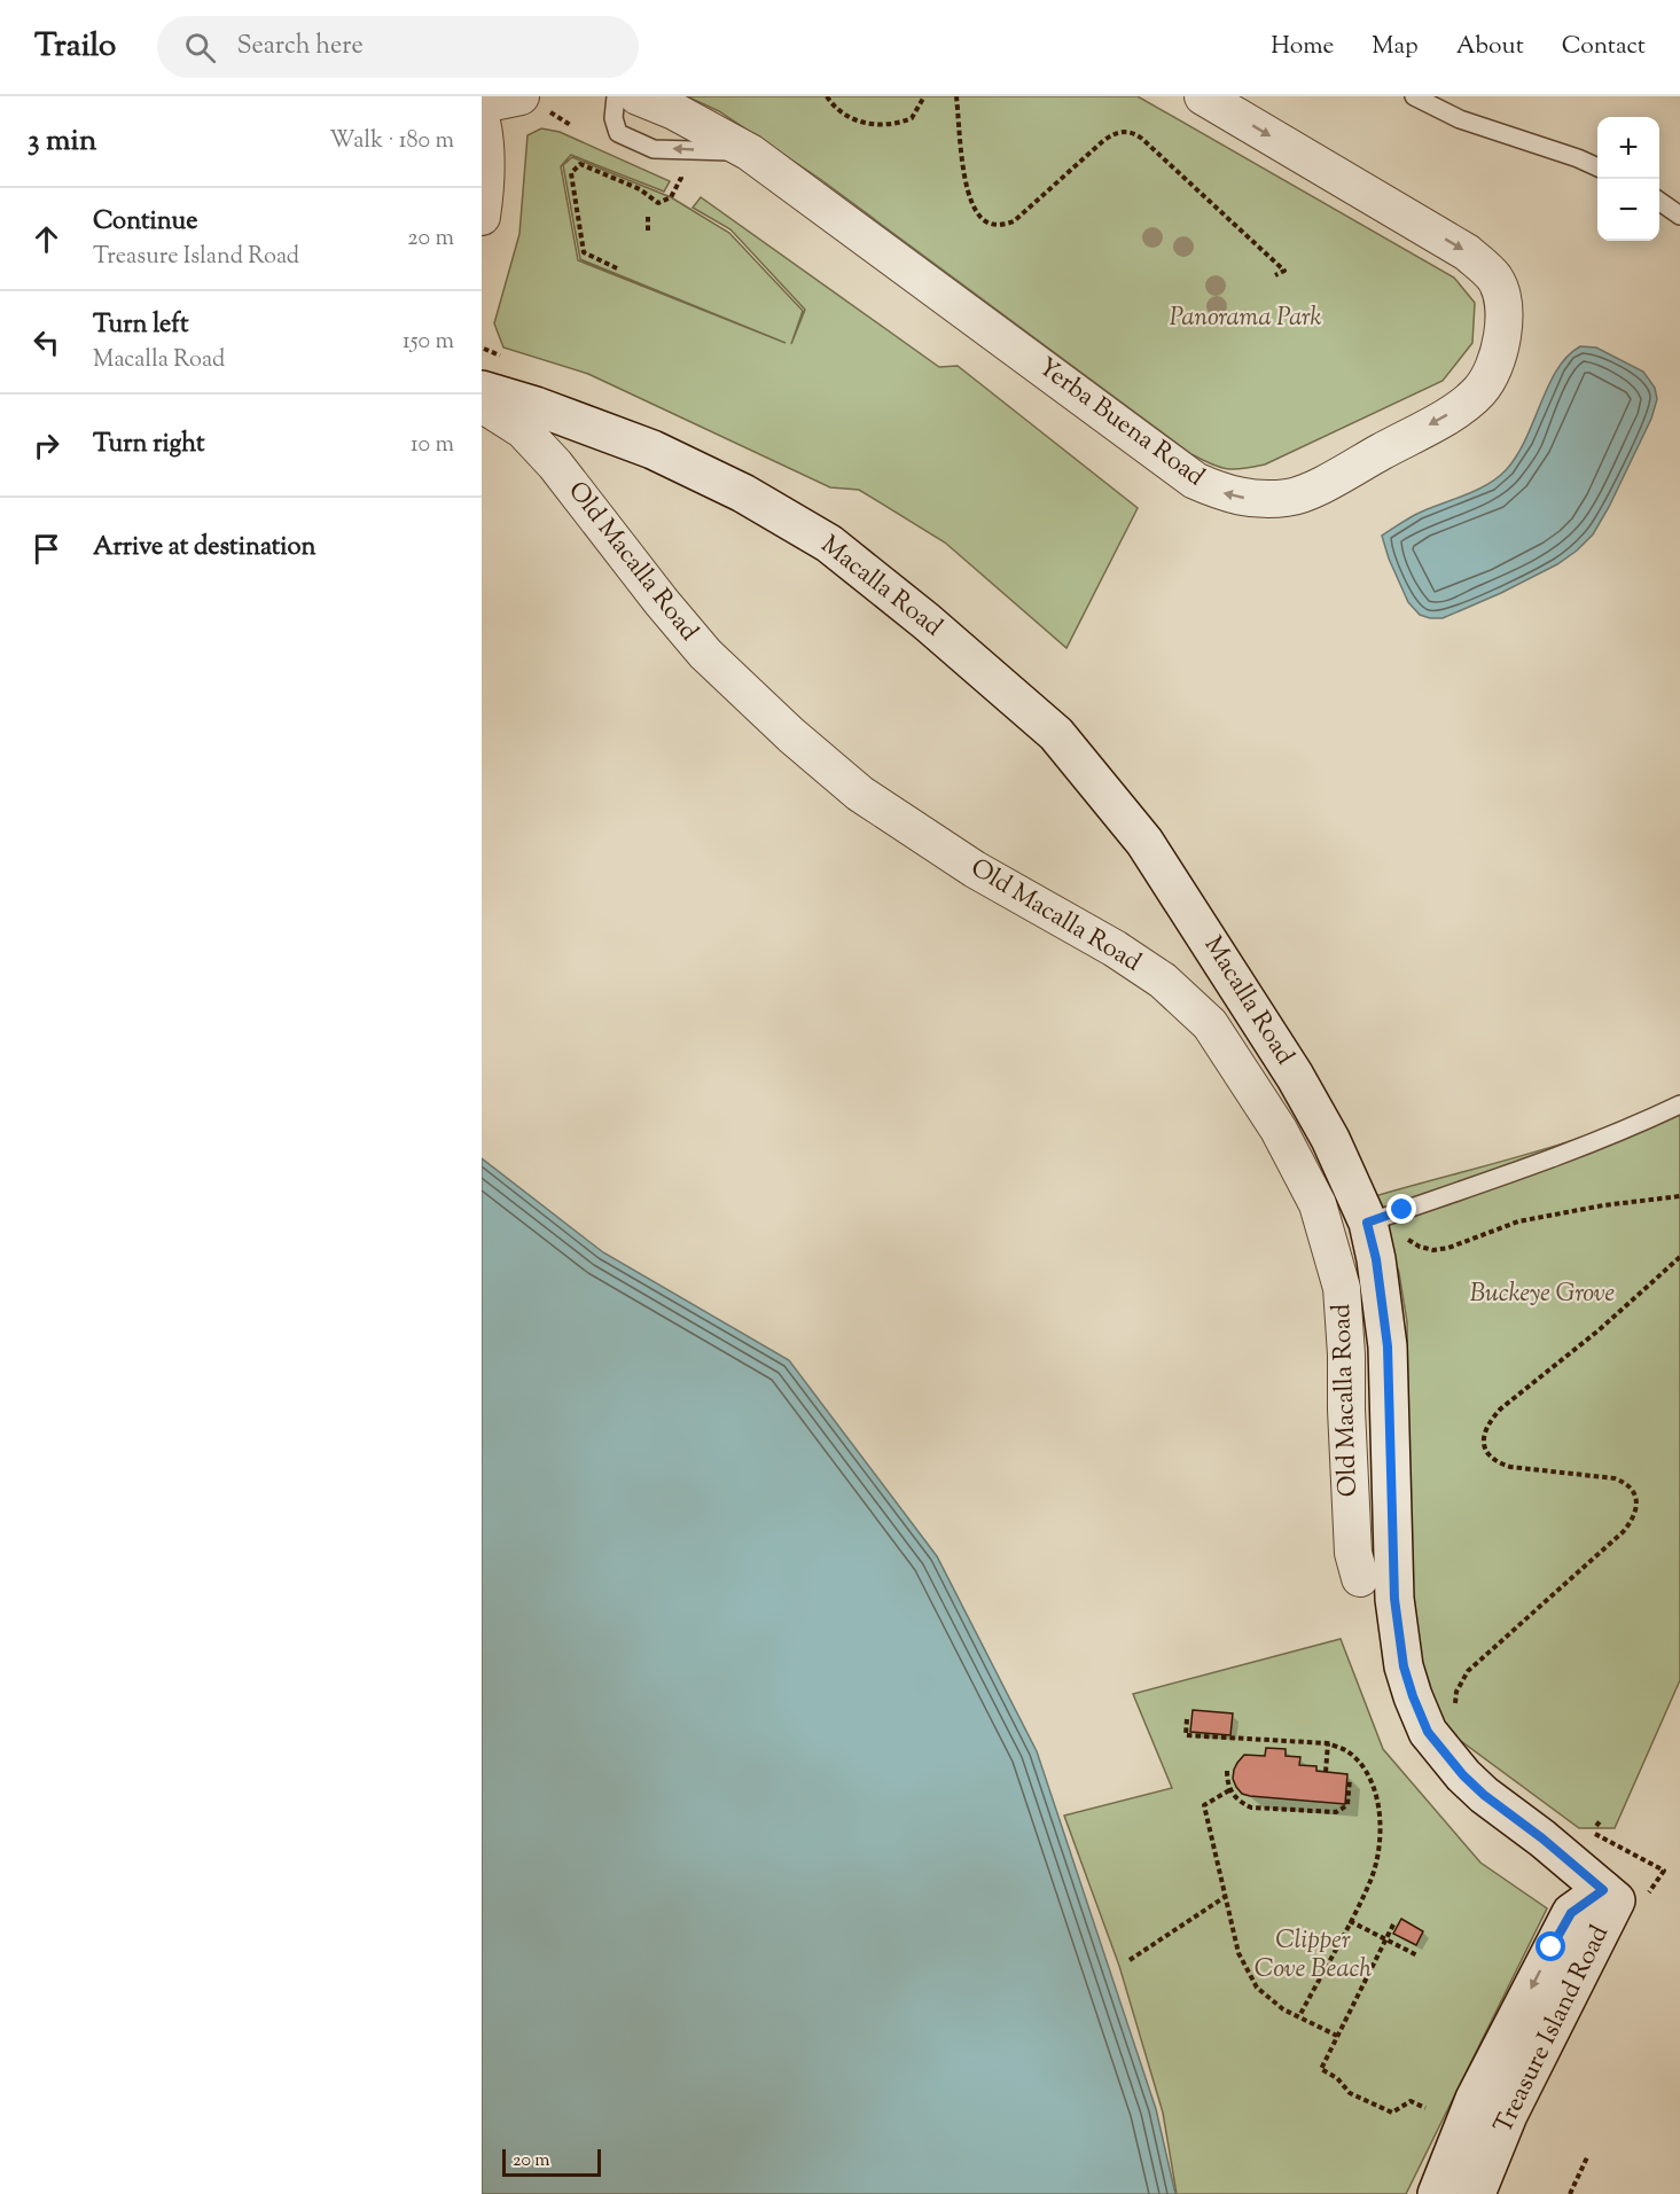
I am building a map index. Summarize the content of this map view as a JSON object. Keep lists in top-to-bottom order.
{
  "streets": {
    "street": [
      "Yerba Buena Road",
      "Old Macalla Road",
      "Macalla Road",
      "Treasure Island Road"
    ]
  },
  "crossings": [
    ["Macalla Road", "Treasure Island Road"]
  ],
  "parks": ["Panorama Park", "Buckeye Grove", "Clipper Cove Beach"],
  "scale_bar": "20 m",
  "page": {
    "header": "Trailo",
    "search": "Search here",
    "nav": [
      "Home",
      "Map",
      "About",
      "Contact"
    ],
    "heading": ["3 min", "Walk · 180 m"],
    "map_buttons": ["+", "−"],
    "list": [
      ["Continue", "Treasure Island Road", "20 m"],
      ["Turn left", "Macalla Road", "150 m"],
      ["Turn right", "10 m"],
      "Arrive at destination"
    ],
    "scale": "20 m"
  }
}
